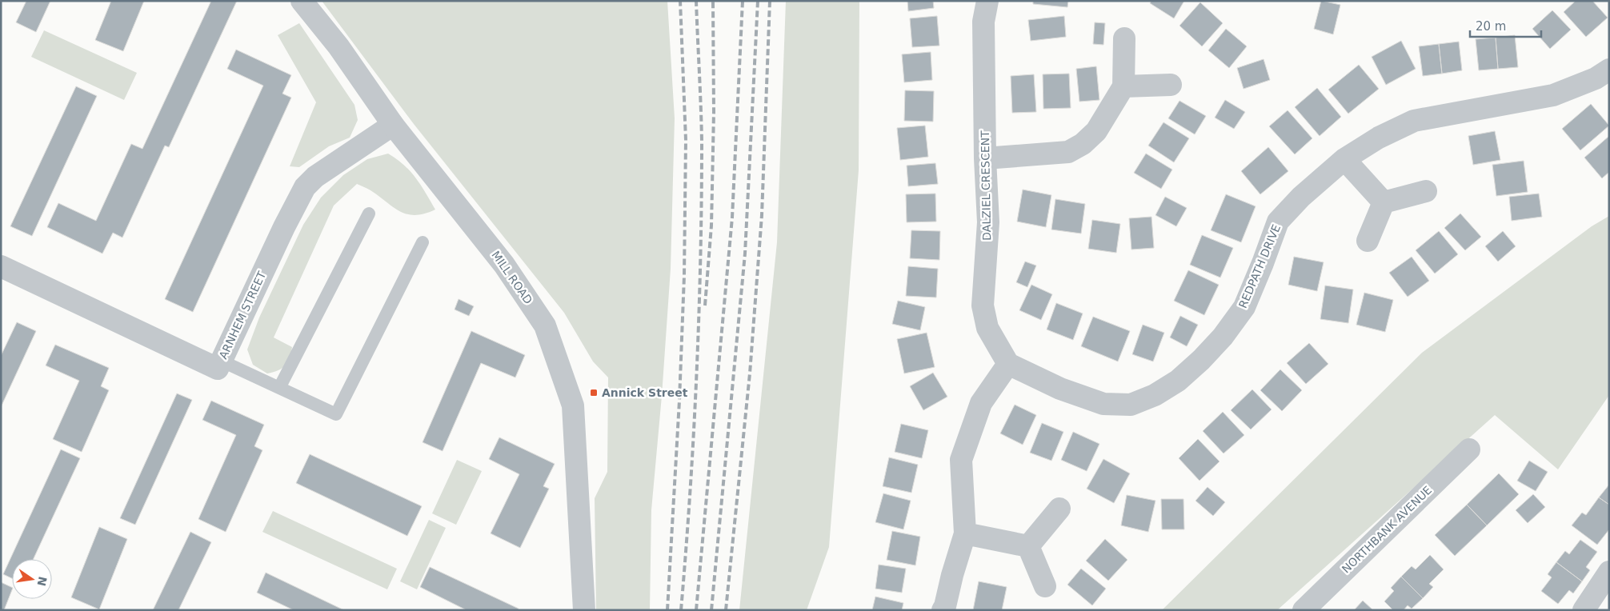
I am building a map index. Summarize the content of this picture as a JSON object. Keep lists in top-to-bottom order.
{
  "streets": {
    "street": [
      "DALZIEL CRESCENT",
      "REDPATH DRIVE",
      "MILL ROAD",
      "ARNHEM STREET",
      "NORTHBANK AVENUE"
    ]
  },
  "crossings": [
    ["DALZIEL CRESCENT", "REDPATH DRIVE"],
    ["MILL ROAD", "ARNHEM STREET"]
  ],
  "places": {
    "transit": ["Annick Street"]
  },
  "scale_bar": "20 m",
  "north": "right"
}
